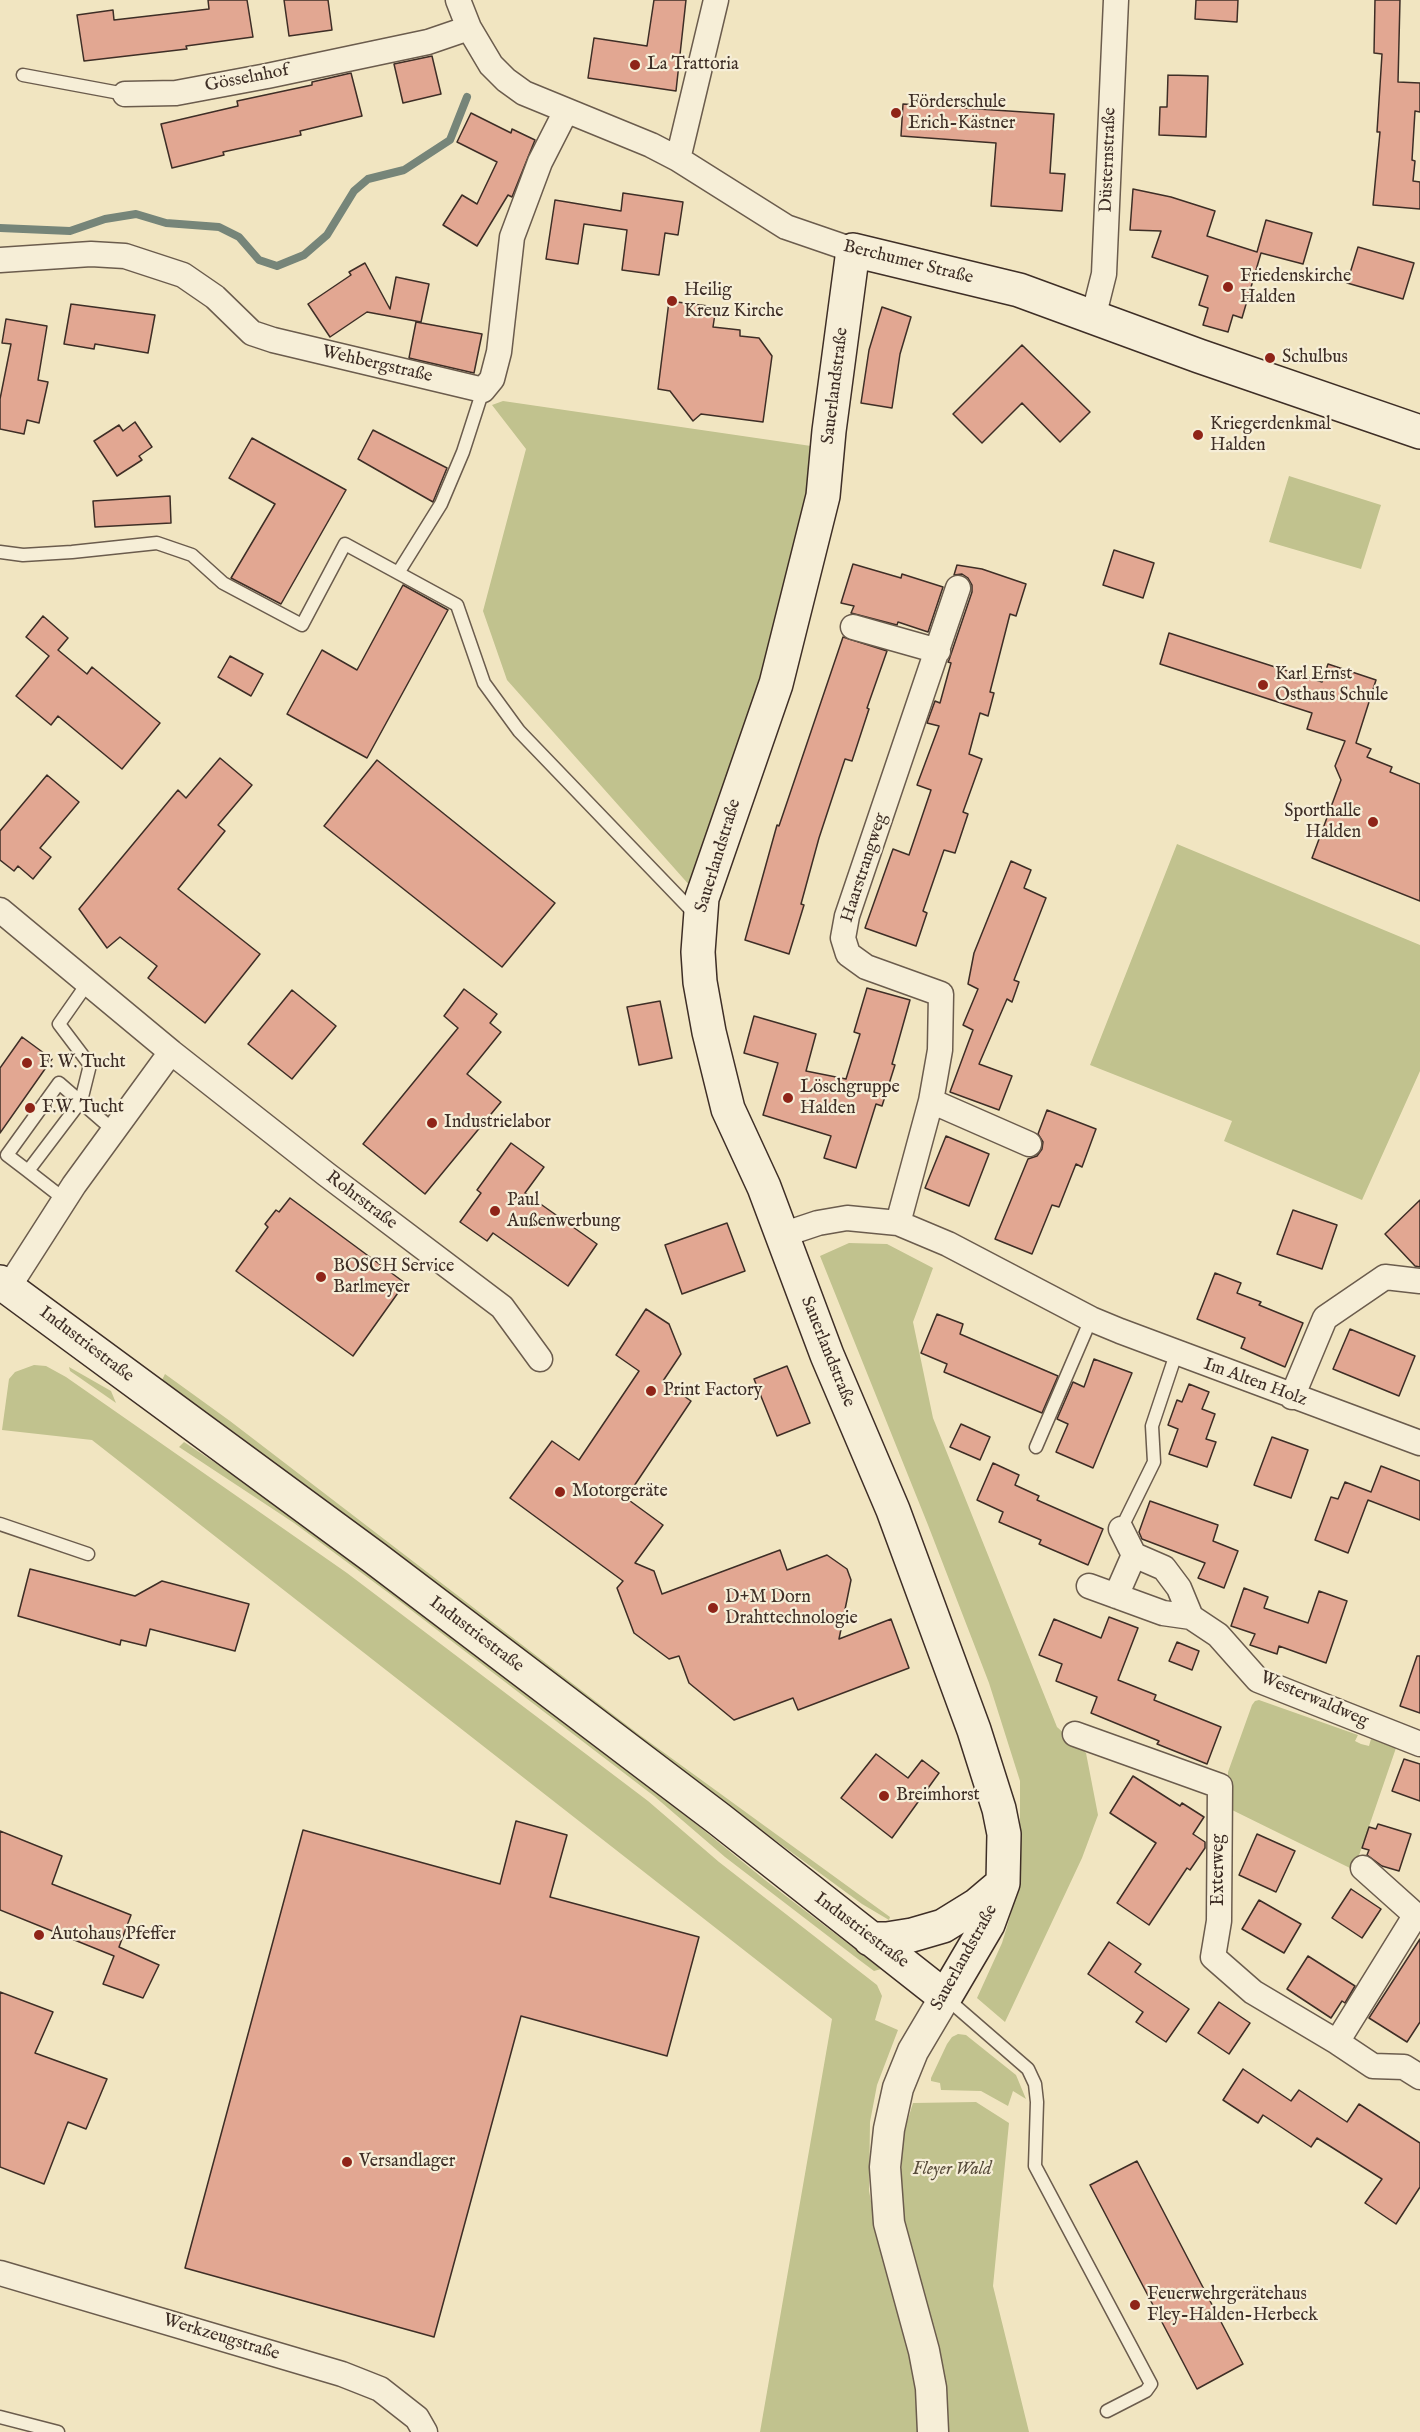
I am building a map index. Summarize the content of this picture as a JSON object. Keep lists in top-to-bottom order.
{
  "streets": {
    "main road": ["Berchumer Straße", "Sauerlandstraße", "Industriestraße"],
    "street": [
      "Gösselnhof",
      "Düsternstraße",
      "Wehbergstraße",
      "Haarstrangweg",
      "Rohrstraße",
      "Im Alten Holz",
      "Westerwaldweg",
      "Exterweg",
      "Werkzeugstraße"
    ]
  },
  "crossings": [
    ["Gösselnhof", "Berchumer Straße"],
    ["Düsternstraße", "Berchumer Straße"],
    ["Berchumer Straße", "Sauerlandstraße"],
    ["Sauerlandstraße", "Industriestraße"],
    ["Sauerlandstraße", "Im Alten Holz"],
    ["Haarstrangweg", "Im Alten Holz"]
  ],
  "parks": ["Fleyer Wald"],
  "places": [
    "La Trattoria",
    "Förderschule Erich-Kästner",
    "Friedenskirche Halden",
    "Heilig Kreuz Kirche",
    "Schulbus",
    "Kriegerdenkmal Halden",
    "Karl Ernst Osthaus Schule",
    "Sporthalle Halden",
    "F. W. Tucht",
    "Löschgruppe Halden",
    "F.W. Tucht",
    "Industrielabor",
    "Paul Außenwerbung",
    "BOSCH Service Barlmeyer",
    "Print Factory",
    "Motorgeräte",
    "D+M Dorn Drahttechnologie",
    "Breimhorst",
    "Autohaus Pfeffer",
    "Versandlager",
    "Feuerwehrgerätehaus Fley-Halden-Herbeck"
  ]
}
